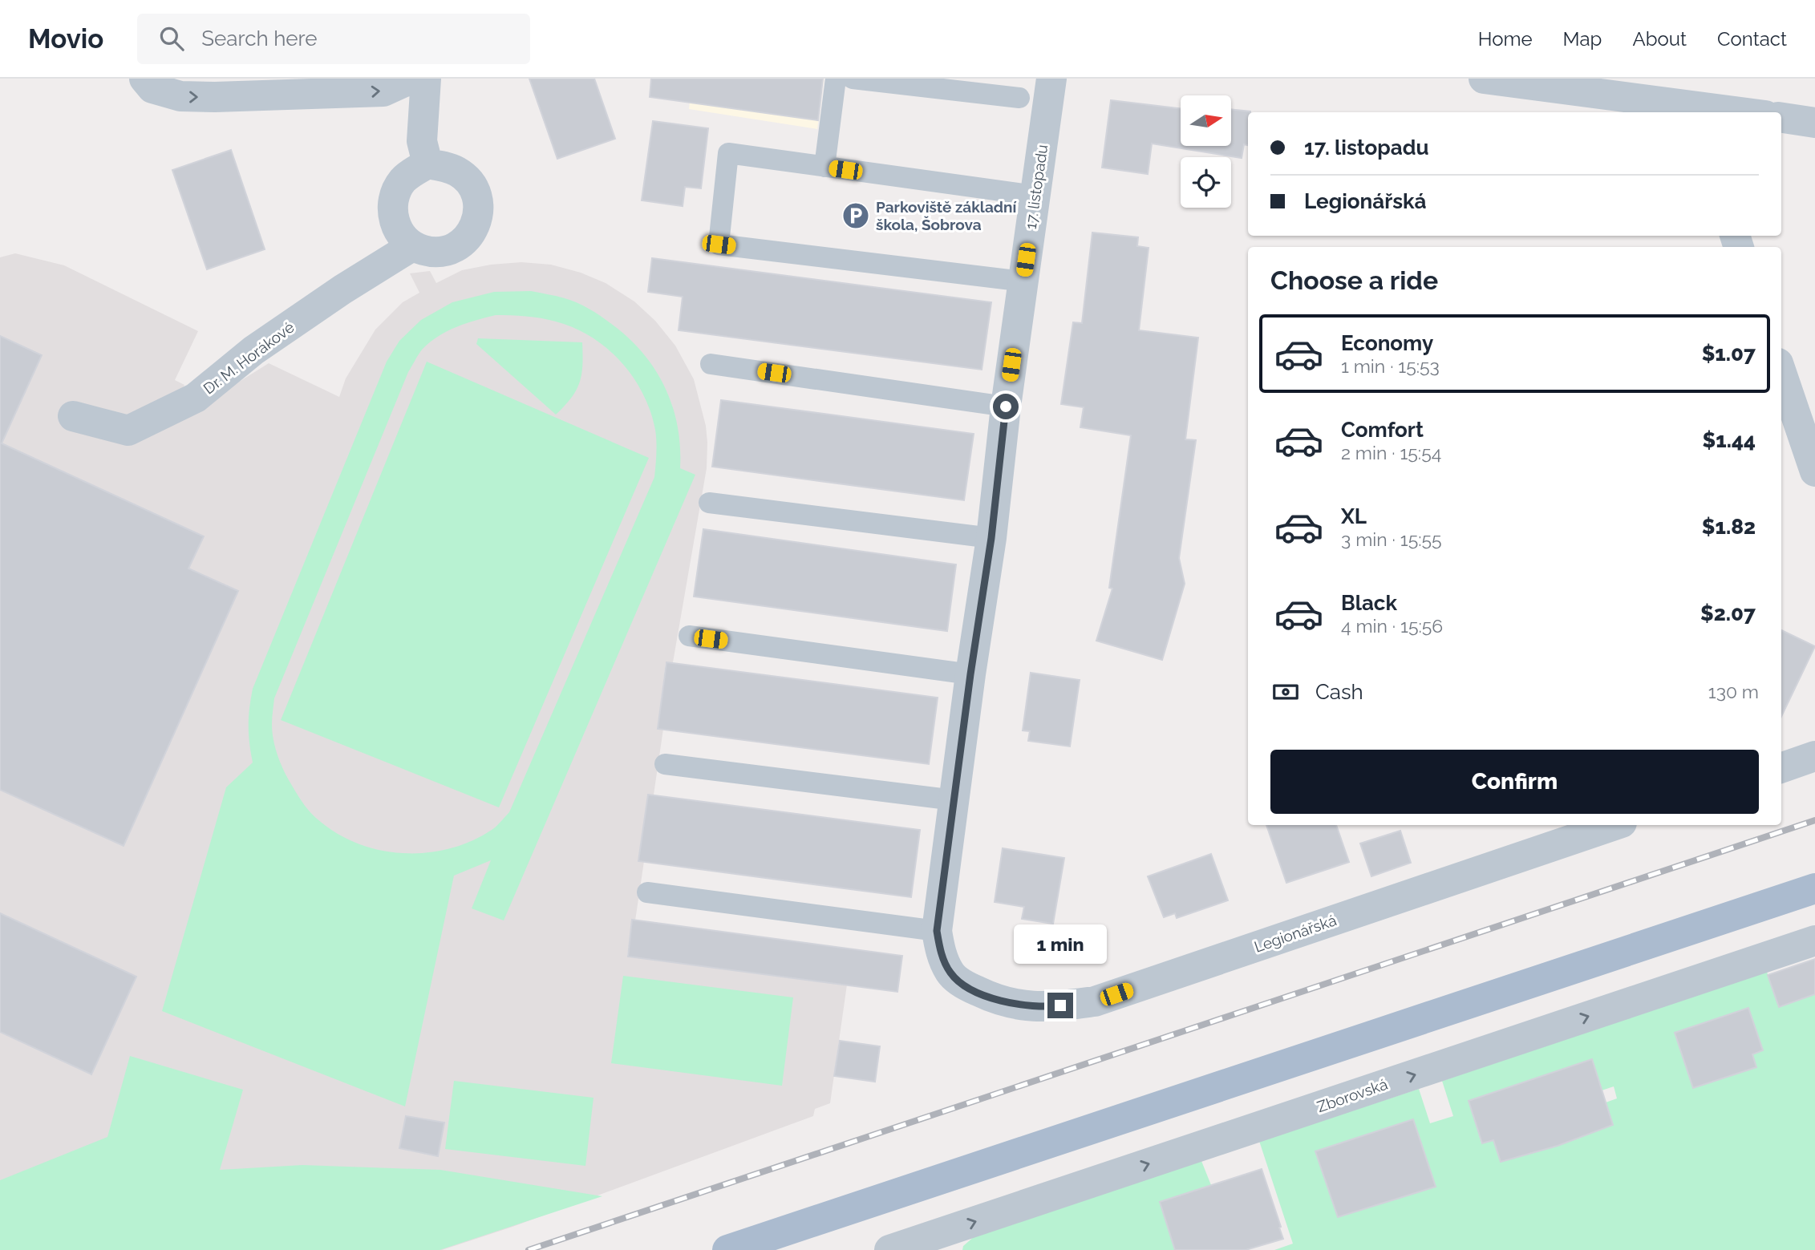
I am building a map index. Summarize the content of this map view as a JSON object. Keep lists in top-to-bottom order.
{
  "streets": {
    "street": [
      "17. listopadu",
      "Dr. M. Horákové",
      "Legionářská",
      "Zborovská"
    ]
  },
  "crossings": [
    ["17. listopadu", "Legionářská"]
  ],
  "one_way": ["Zborovská"],
  "places": {
    "parking": ["Parkoviště základní škola, Šobrova"]
  },
  "north": "right",
  "page": {
    "header": "Movio",
    "search": "Search here",
    "nav": [
      "Home",
      "Map",
      "About",
      "Contact"
    ],
    "banner": ["17. listopadu", "Legionářská"],
    "heading": "Choose a ride",
    "list": [
      {
        "name": "Economy",
        "note": "1 min · 15:53",
        "value": "$1.07"
      },
      {
        "name": "Comfort",
        "note": "2 min · 15:54",
        "value": "$1.44"
      },
      {
        "name": "XL",
        "note": "3 min · 15:55",
        "value": "$1.82"
      },
      {
        "name": "Black",
        "note": "4 min · 15:56",
        "value": "$2.07"
      }
    ],
    "pay": ["Cash", "130 m"],
    "buttons": "Confirm",
    "bubble": "1 min"
  }
}
